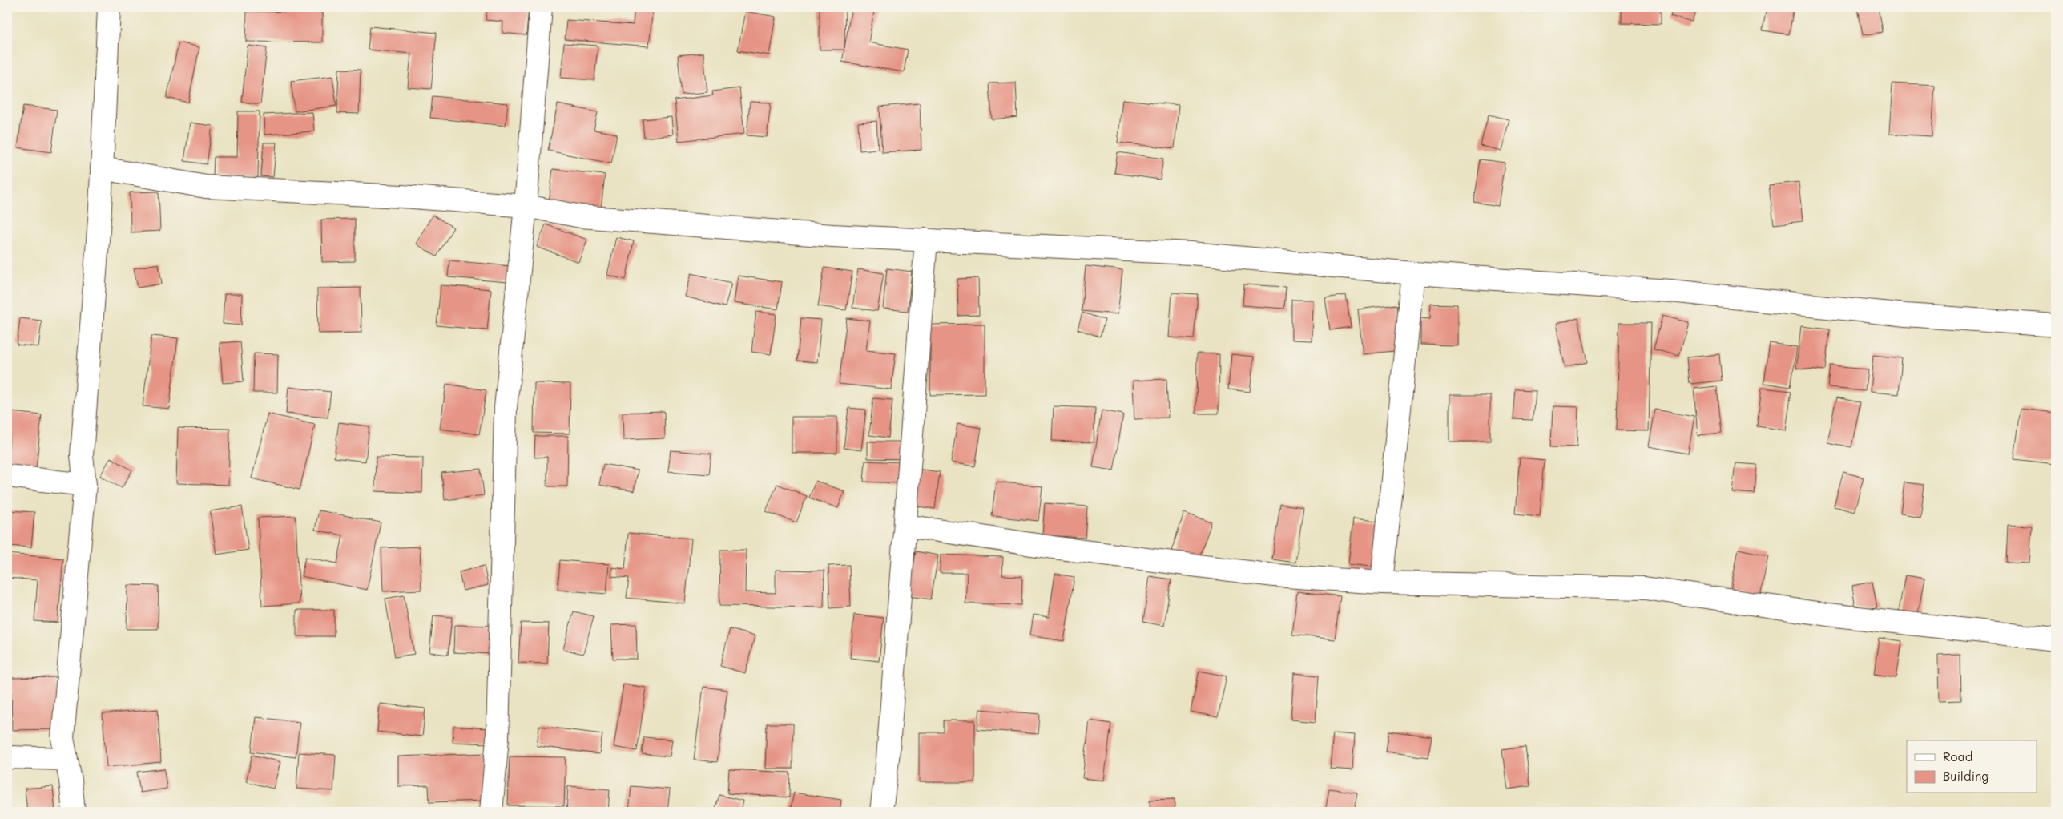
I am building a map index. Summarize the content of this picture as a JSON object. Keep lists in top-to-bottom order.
{
  "legend": ["Road", "Building"]
}
